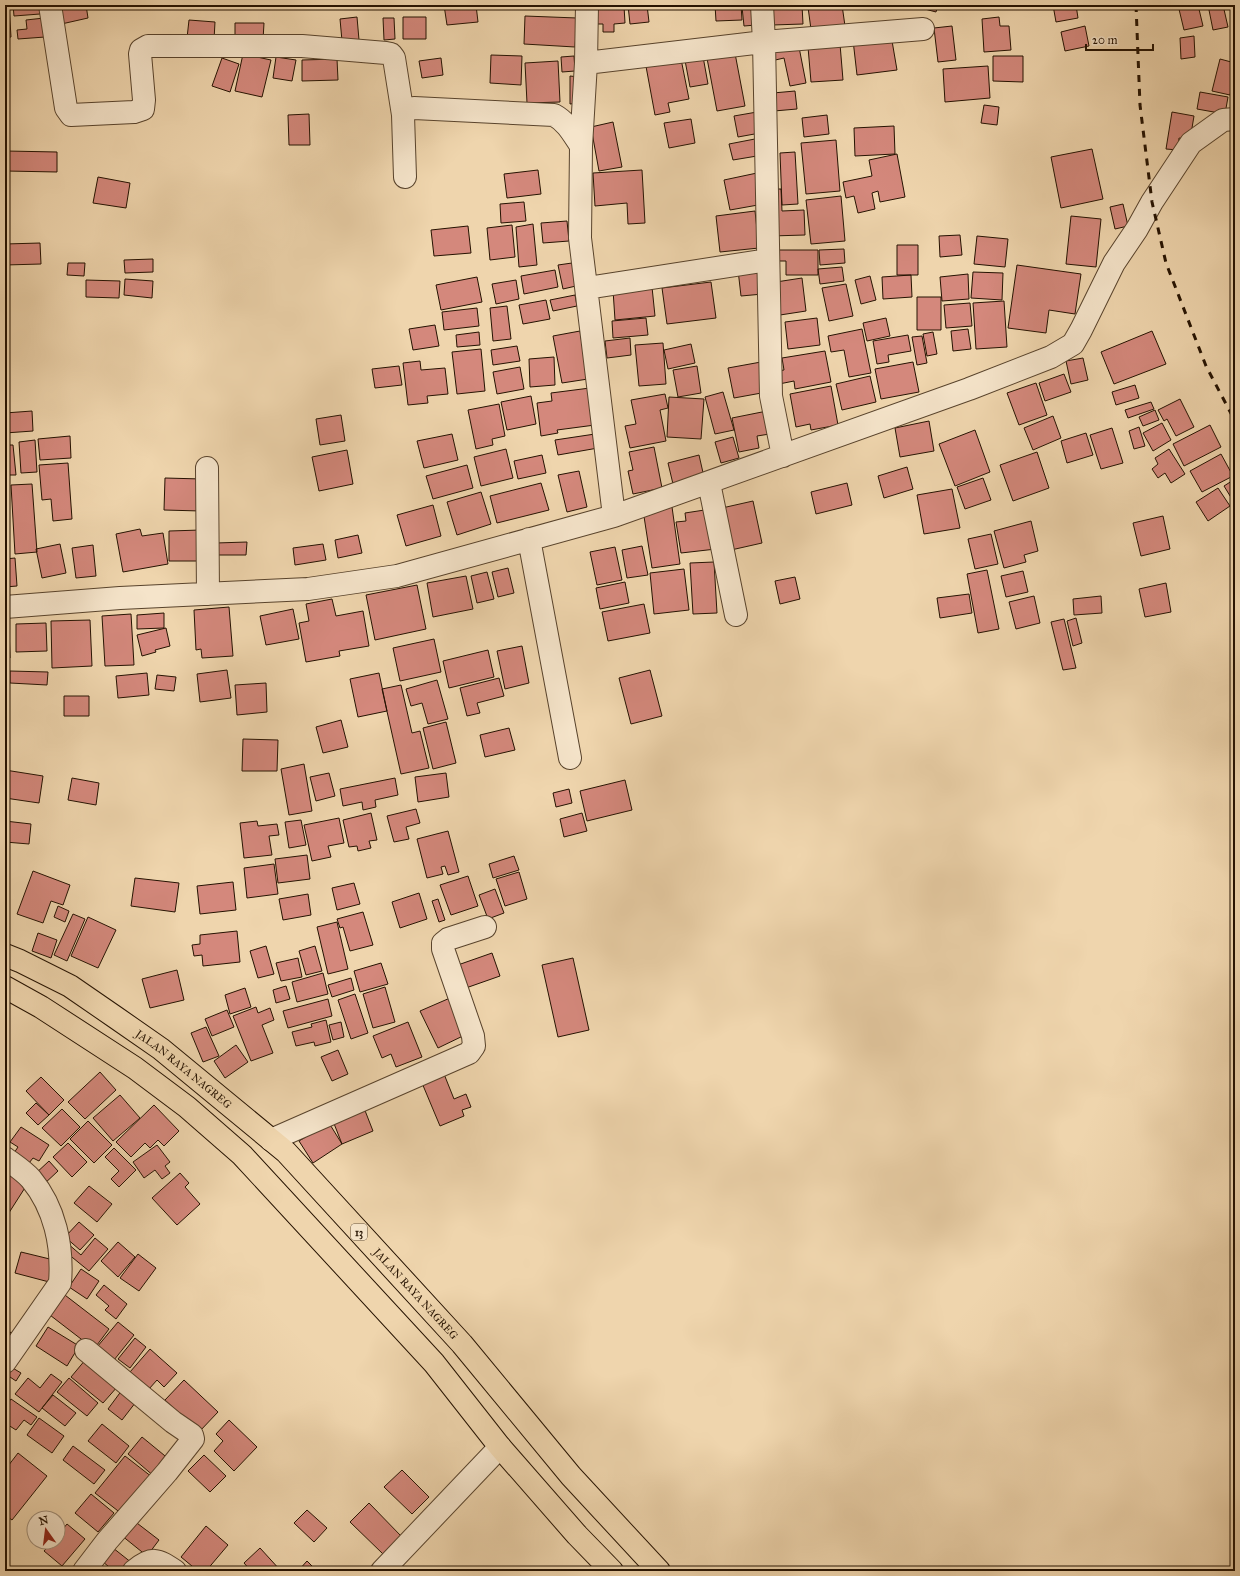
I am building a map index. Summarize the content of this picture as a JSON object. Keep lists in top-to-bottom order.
{
  "streets": {
    "highway": ["JALAN RAYA NAGREG", "13"]
  },
  "scale_bar": "20 m",
  "north": "top"
}
